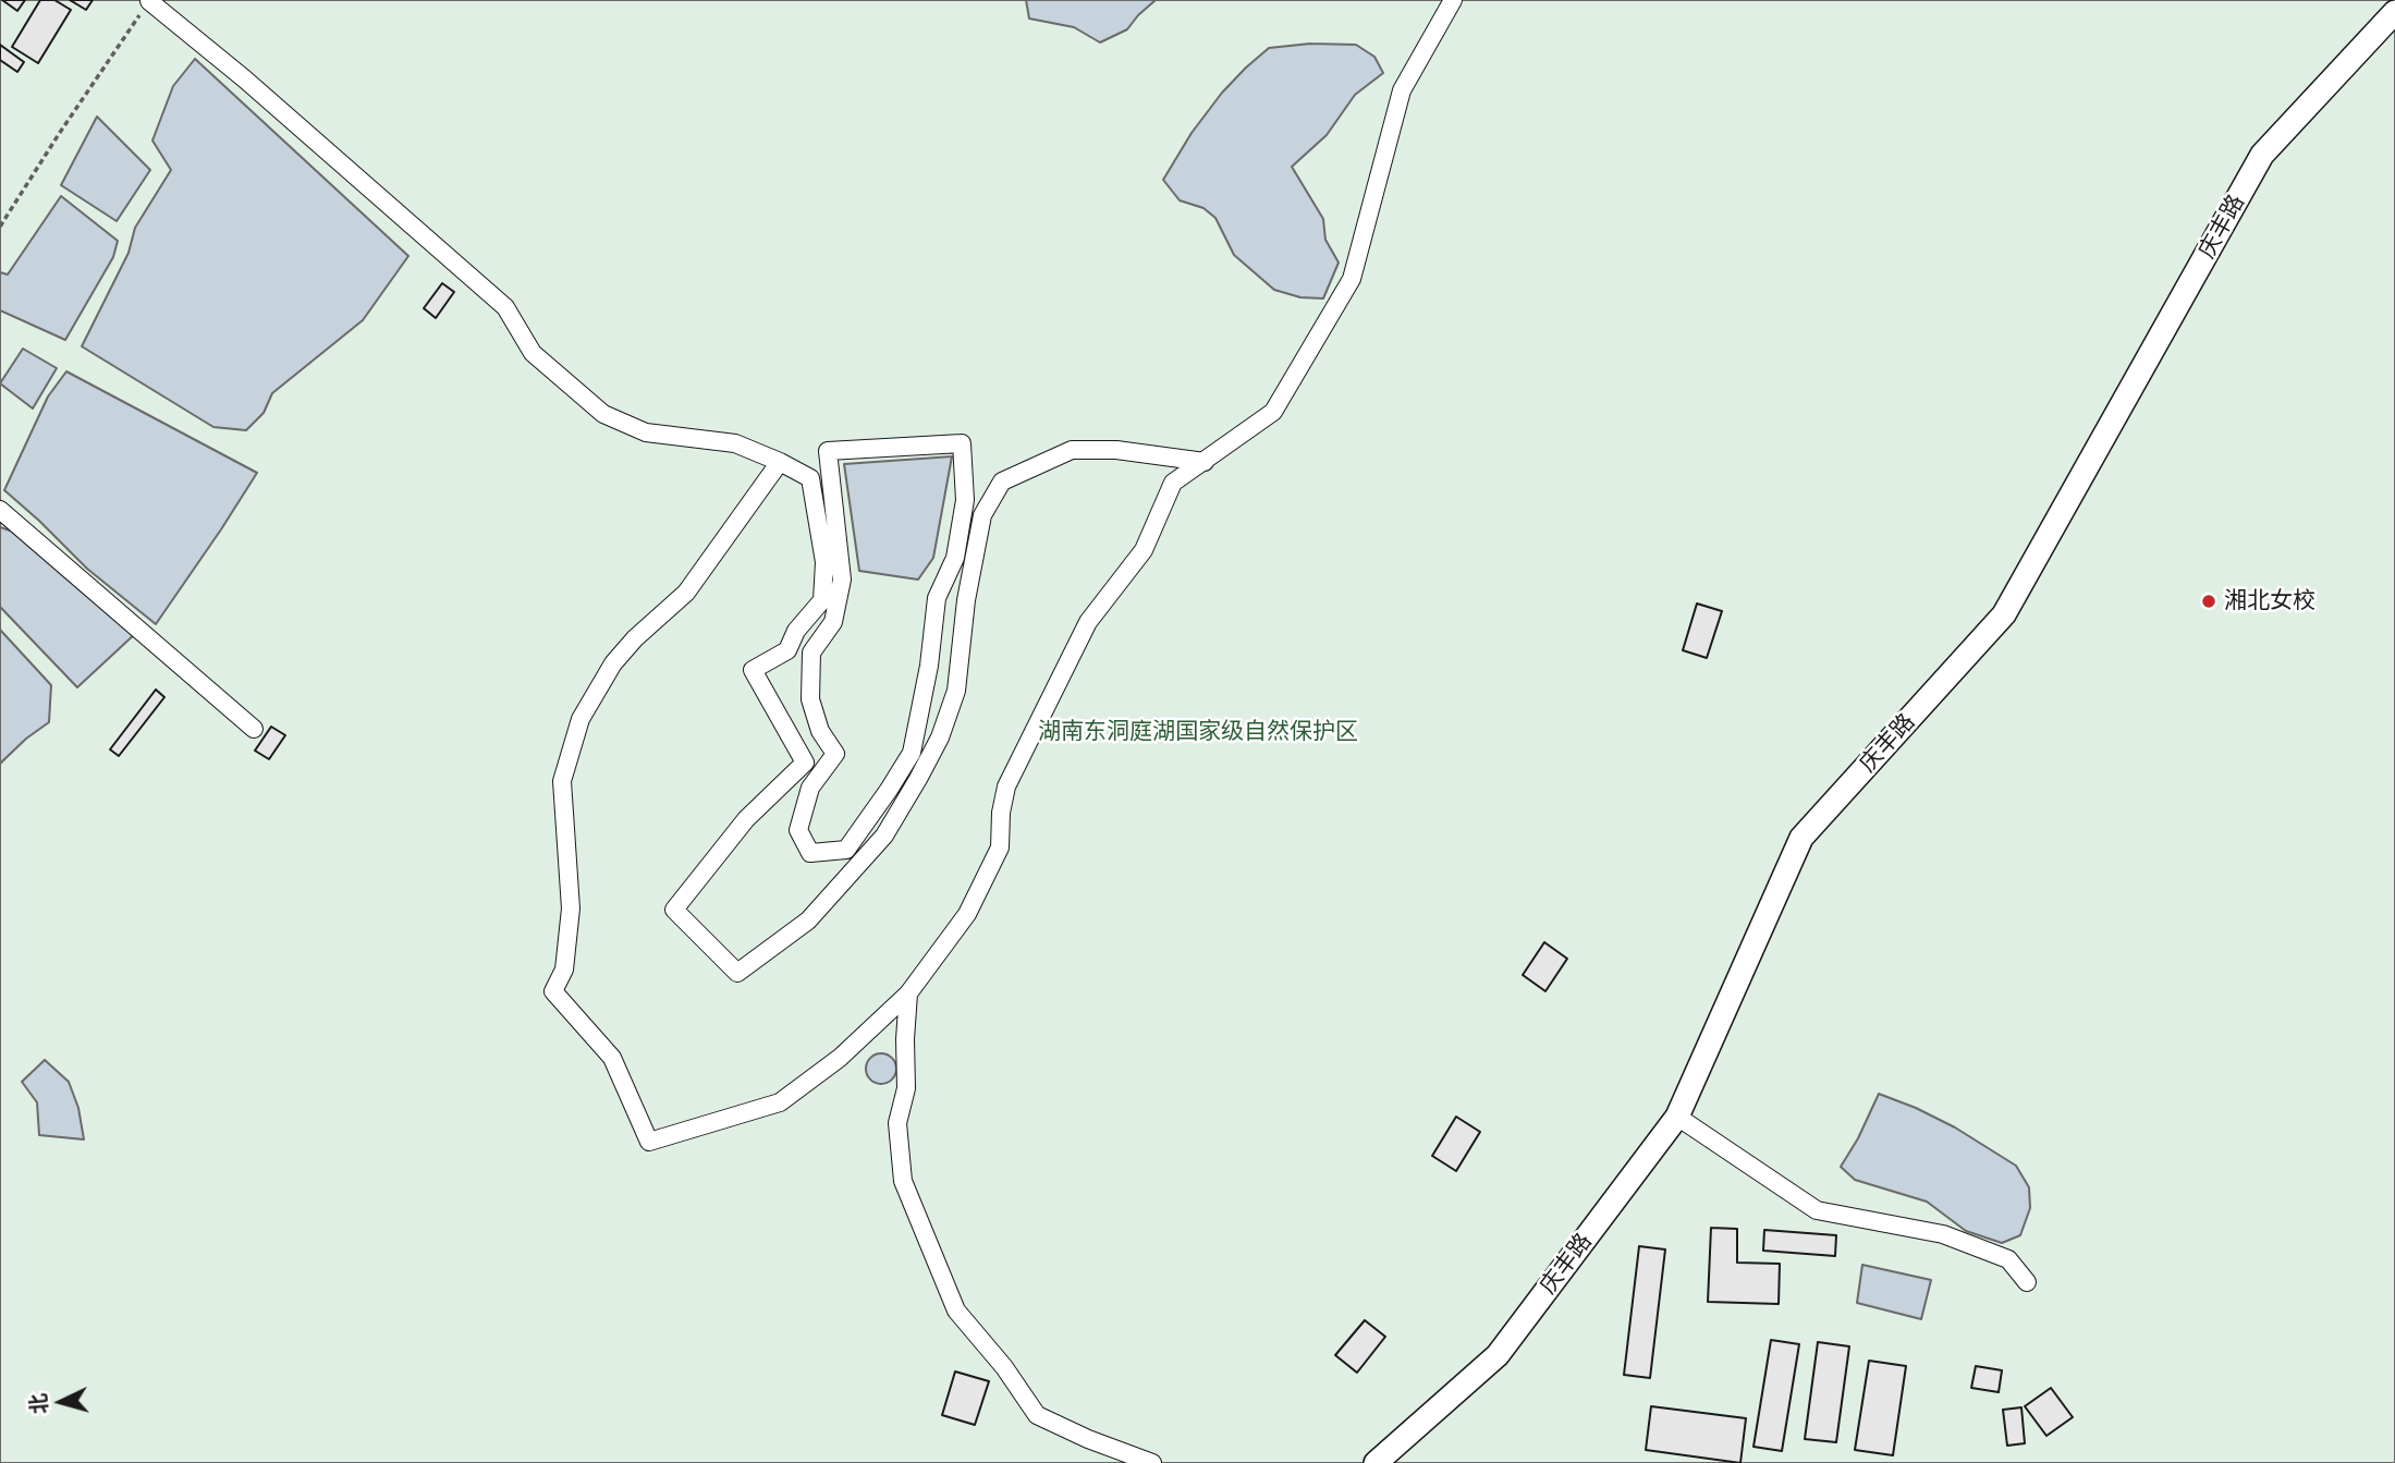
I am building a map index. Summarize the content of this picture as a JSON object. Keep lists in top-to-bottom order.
{
  "streets": {
    "street": ["庆丰路"]
  },
  "parks": ["湖南东洞庭湖国家级自然保护区"],
  "places": ["湘北女校"],
  "north": "left"
}
